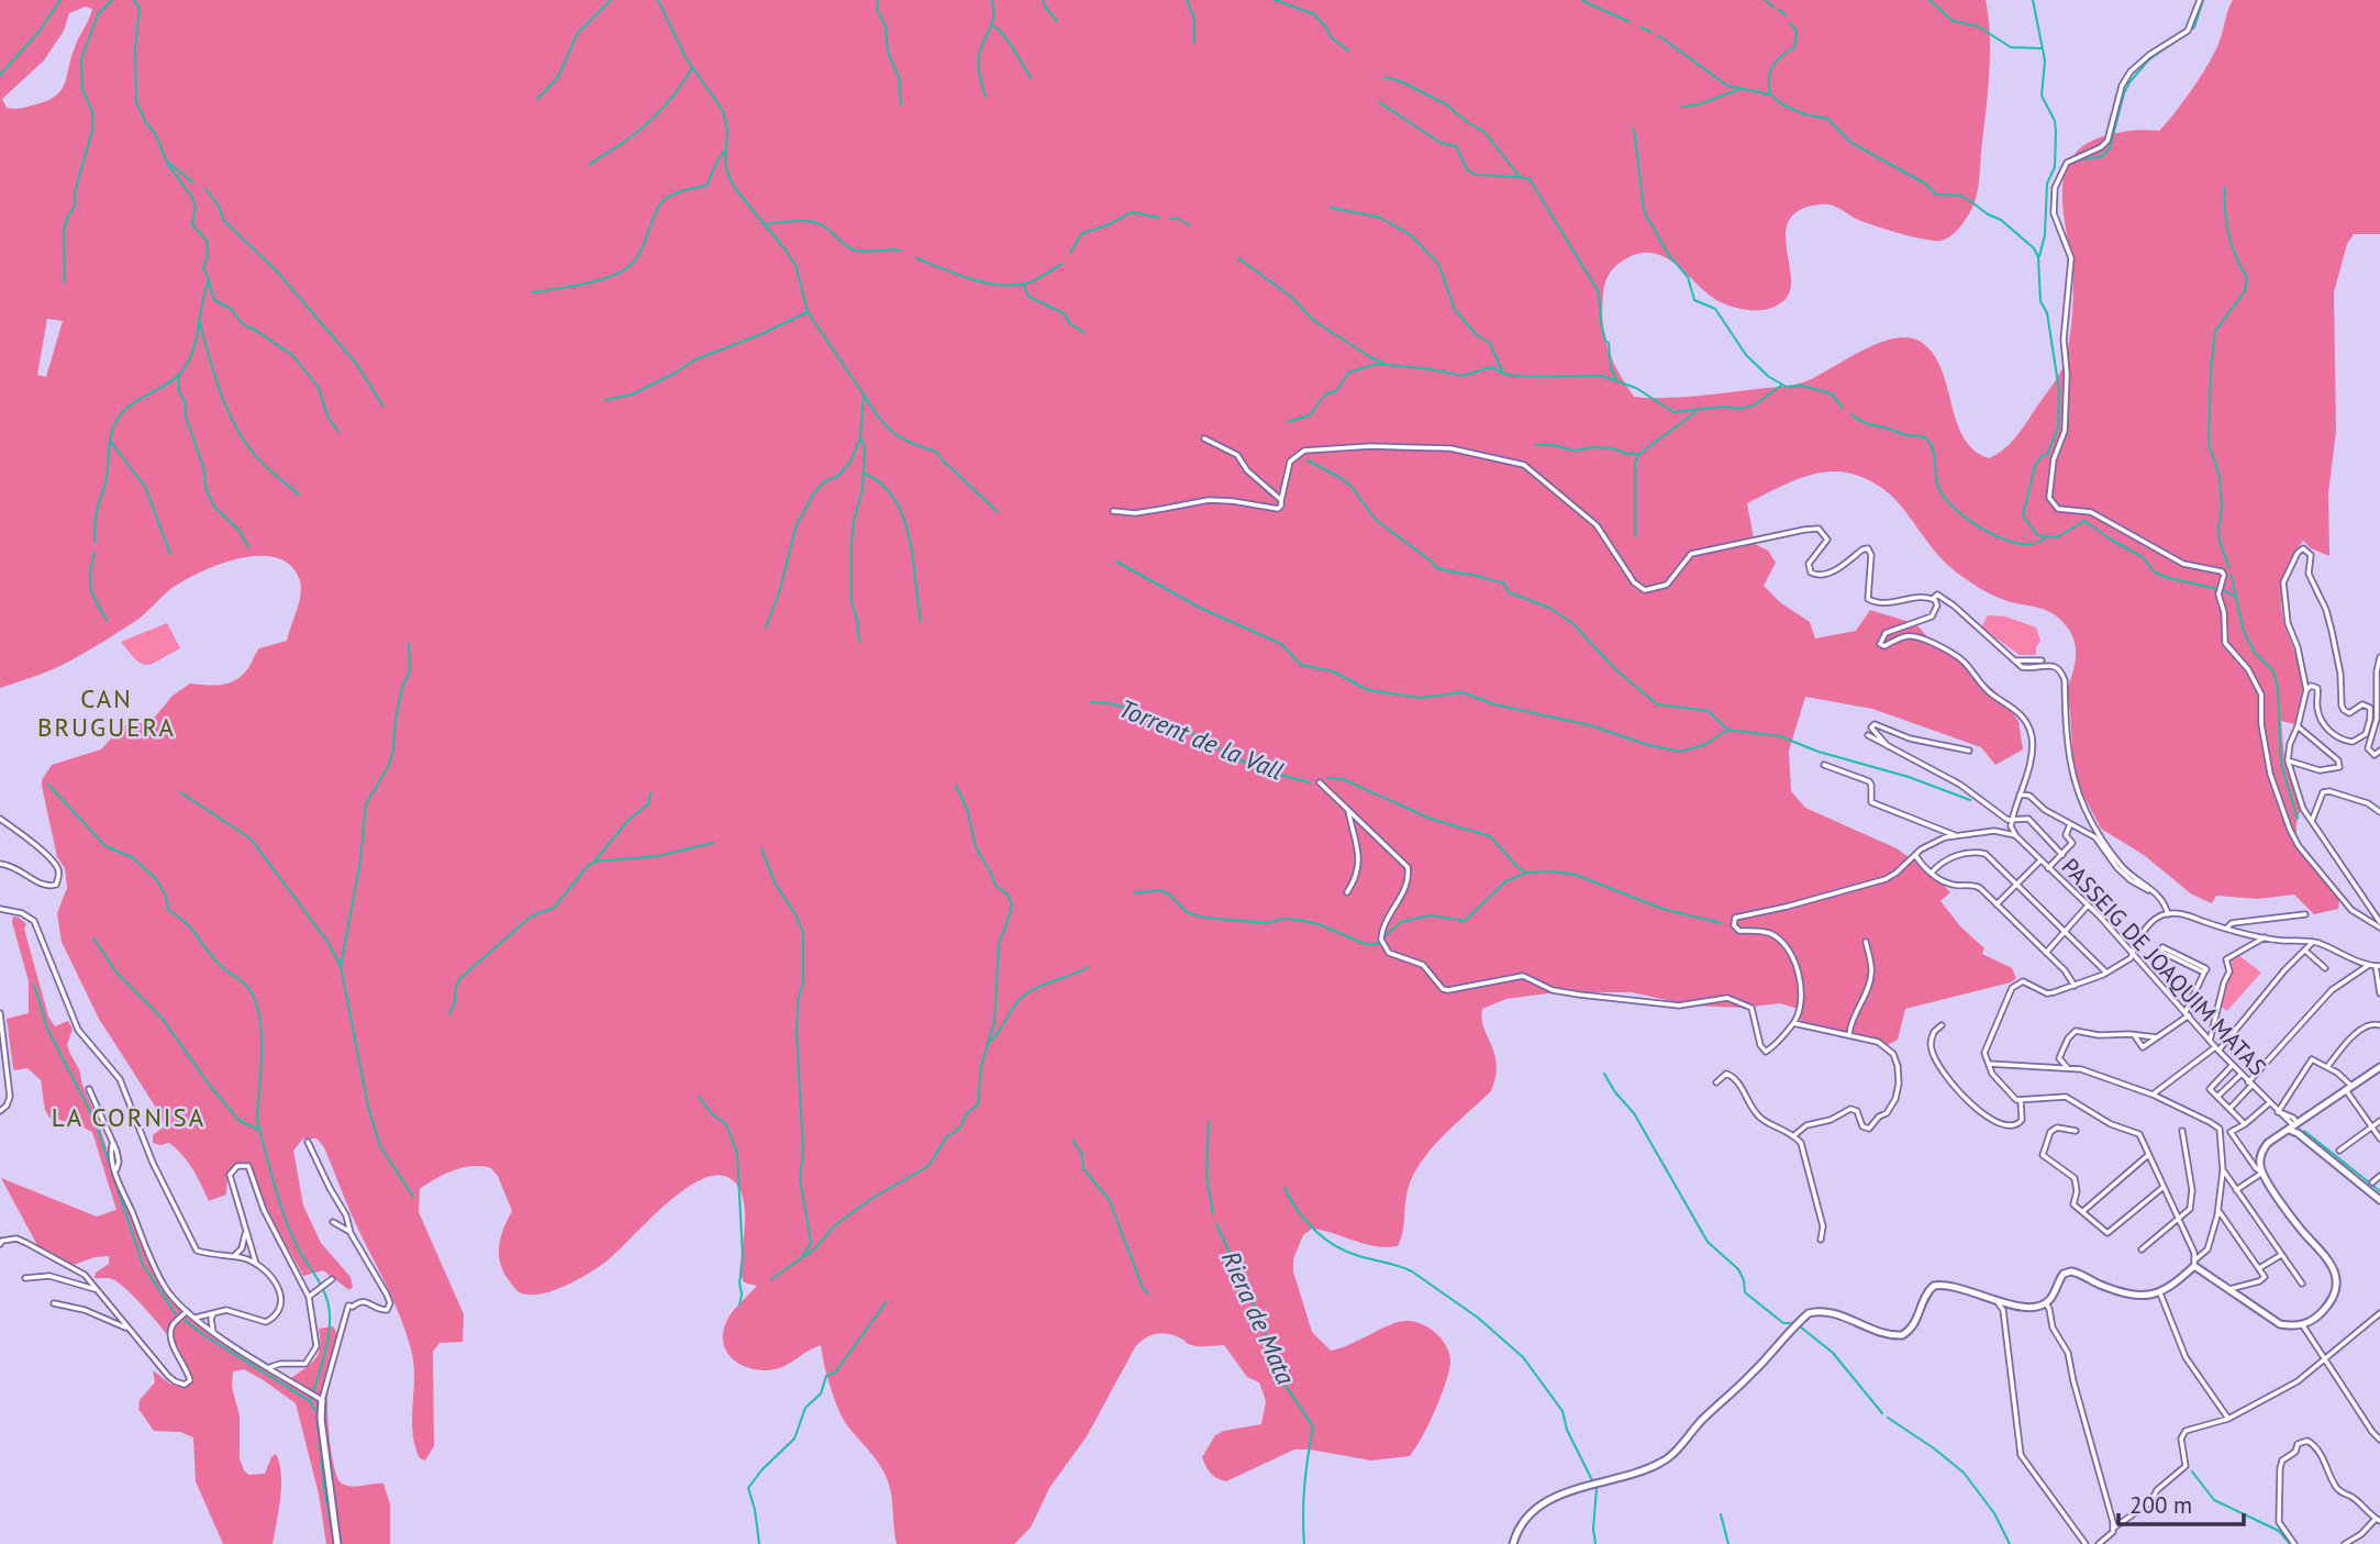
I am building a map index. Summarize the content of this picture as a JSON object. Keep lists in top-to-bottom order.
{
  "streets": {
    "street": ["PASSEIG DE JOAQUIM MATAS"]
  },
  "districts": ["CAN BRUGUERA", "LA CORNISA"],
  "water": ["Torrent de la Vall", "Riera de Mata"],
  "scale_bar": "200 m"
}
